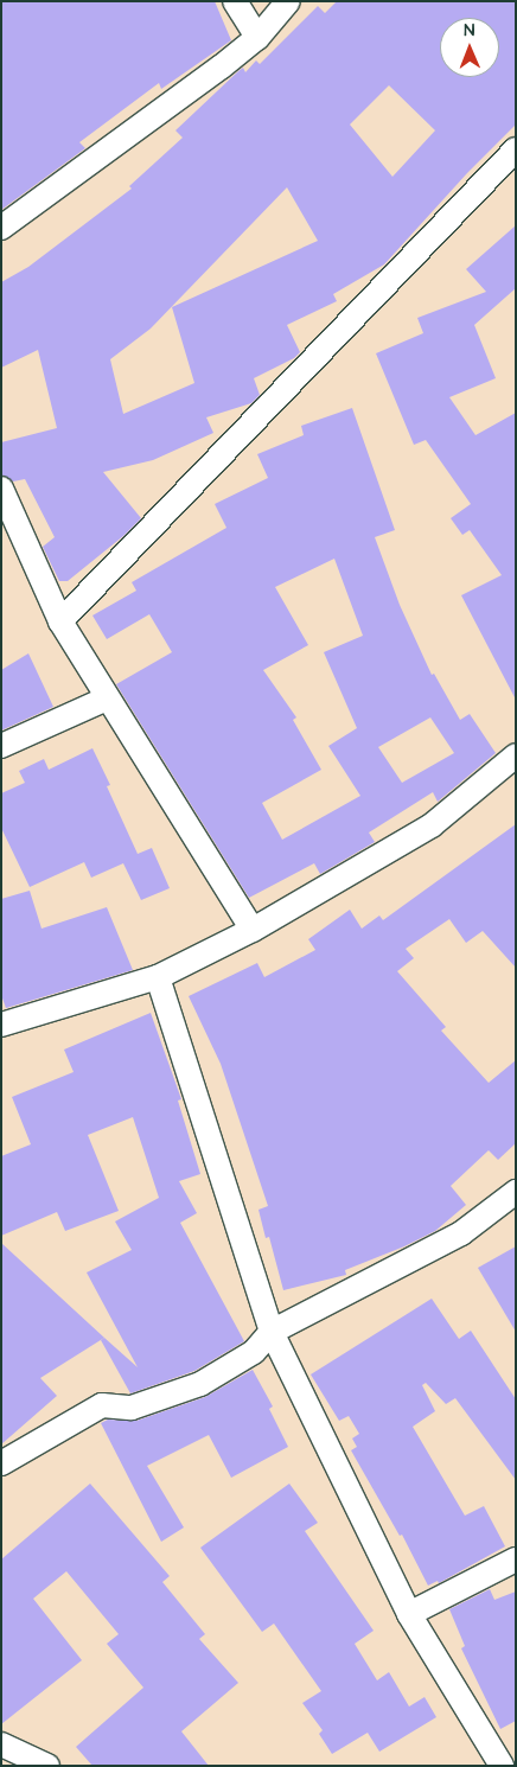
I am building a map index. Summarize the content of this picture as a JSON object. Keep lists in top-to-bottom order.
{
  "north": "top"
}
